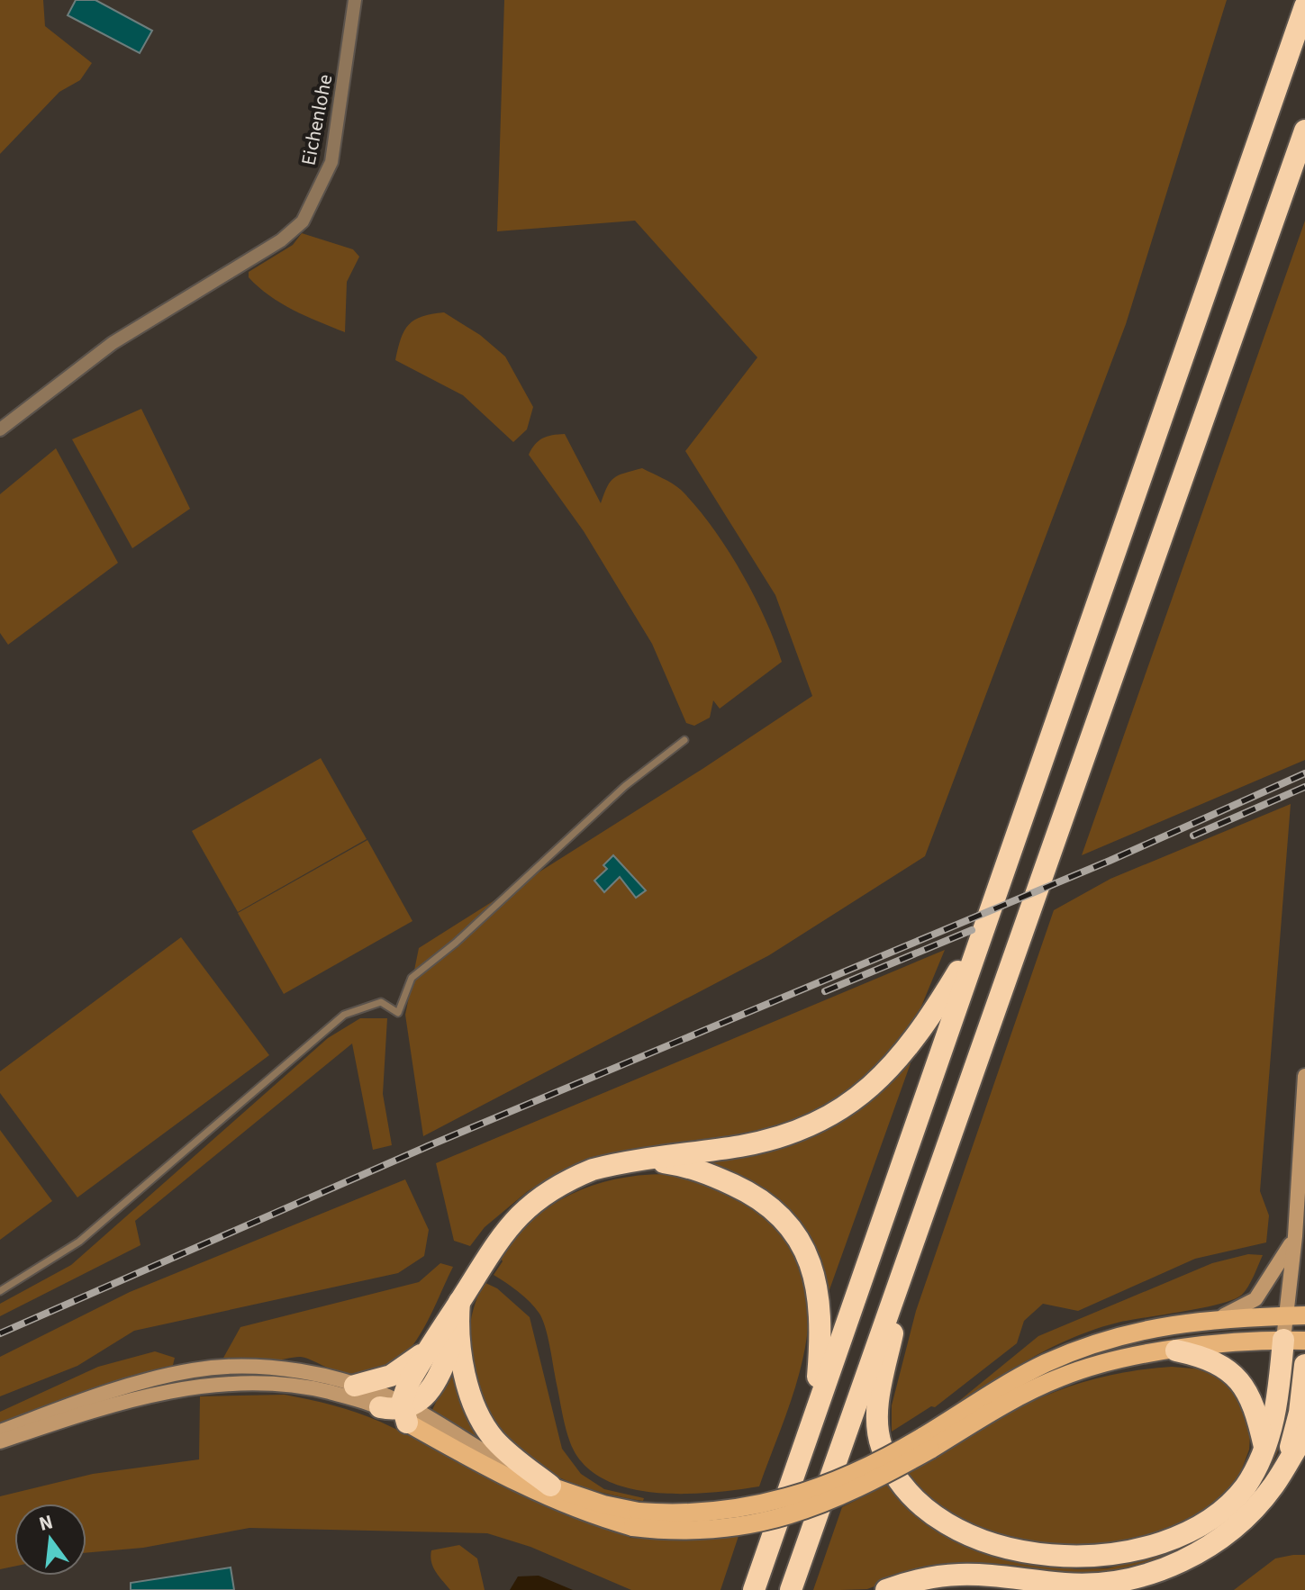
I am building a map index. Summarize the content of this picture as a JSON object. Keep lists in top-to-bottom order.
{
  "streets": {
    "street": ["Eichenlohe"]
  },
  "north": "top"
}
